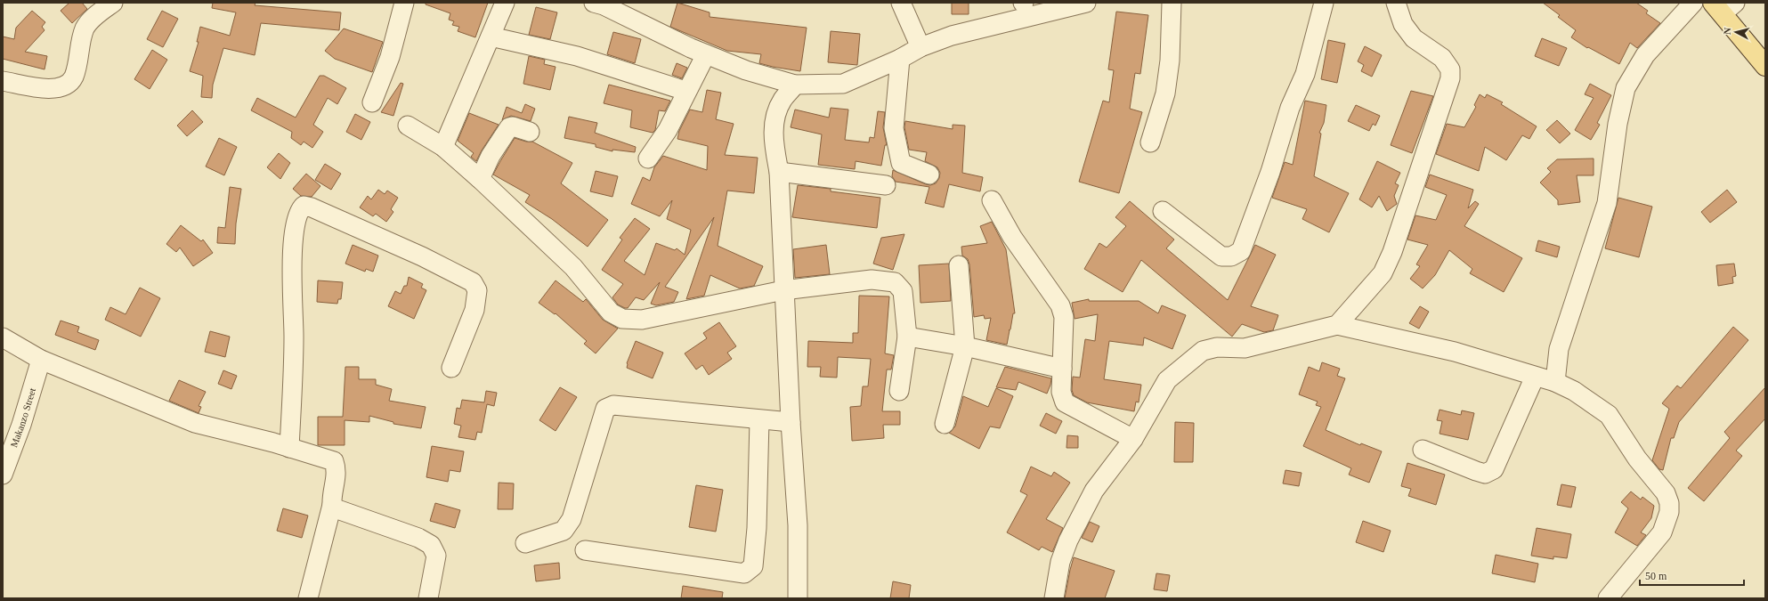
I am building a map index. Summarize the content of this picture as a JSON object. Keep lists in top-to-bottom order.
{
  "streets": {
    "street": ["Makanzo Street"]
  },
  "scale_bar": "50 m",
  "north": "left"
}
